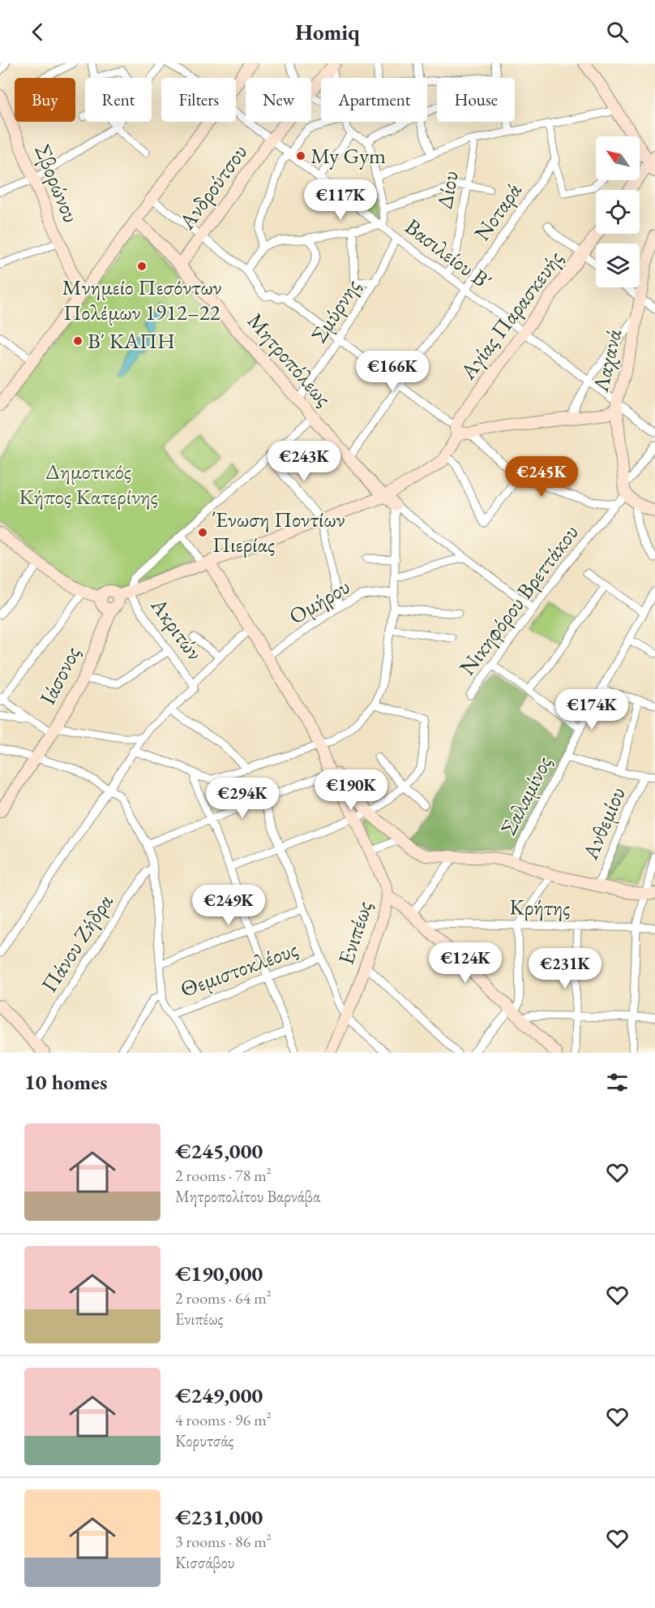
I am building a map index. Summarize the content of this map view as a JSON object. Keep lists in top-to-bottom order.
{
  "streets": {
    "street": [
      "Σβορώνου",
      "Ανδρούτσου",
      "Δίου",
      "Νοταρά",
      "Βασιλείου Β΄",
      "Σμύρνης",
      "Αγίας Παρασκευής",
      "Μητροπόλεως",
      "Λαχανά",
      "Νικηφόρου Βρεττάκου",
      "Ομήρου",
      "Ακριτών",
      "Ιάσονος",
      "Σαλαμίνος",
      "Ανθεμίου",
      "Κρήτης",
      "Ενιπέως",
      "Πάνου Ζήδρα",
      "Θεμιστοκλέους"
    ]
  },
  "crossings": [
    ["Ανδρούτσου", "Βασιλείου Β΄"],
    ["Ανδρούτσου", "Μητροπόλεως"],
    ["Δίου", "Βασιλείου Β΄"],
    ["Νοταρά", "Βασιλείου Β΄"],
    ["Νοταρά", "Μητροπόλεως"],
    ["Βασιλείου Β΄", "Σμύρνης"],
    ["Βασιλείου Β΄", "Αγίας Παρασκευής"],
    ["Βασιλείου Β΄", "Λαχανά"],
    ["Σμύρνης", "Μητροπόλεως"],
    ["Μητροπόλεως", "Νικηφόρου Βρεττάκου"],
    ["Λαχανά", "Νικηφόρου Βρεττάκου"],
    ["Ομήρου", "Ενιπέως"],
    ["Ακριτών", "Ιάσονος"]
  ],
  "parks": ["Δημοτικός Κήπος Κατερίνης"],
  "places": [
    "My Gym",
    "Μνημείο Πεσόντων Πολέμων 1912–22",
    "Β΄ ΚΑΠΗ",
    "Ένωση Ποντίων Πιερίας"
  ],
  "north": "top left",
  "page": {
    "header": "Homiq",
    "chip": [
      "Buy",
      "Rent",
      "Filters",
      "New",
      "Apartment",
      "House"
    ],
    "price": [
      "€117K",
      "€166K",
      "€243K",
      "€245K",
      "€174K",
      "€190K",
      "€294K",
      "€249K",
      "€124K",
      "€231K"
    ],
    "heading": "10 homes",
    "list": [
      {
        "name": "€245,000",
        "note": "2 rooms · 78 m² · Μητροπολίτου Βαρνάβα"
      },
      {
        "name": "€190,000",
        "note": "2 rooms · 64 m² · Ενιπέως"
      },
      {
        "name": "€249,000",
        "note": "4 rooms · 96 m² · Κορυτσάς"
      },
      {
        "name": "€231,000",
        "note": "3 rooms · 86 m² · Κισσάβου"
      }
    ]
  }
}
